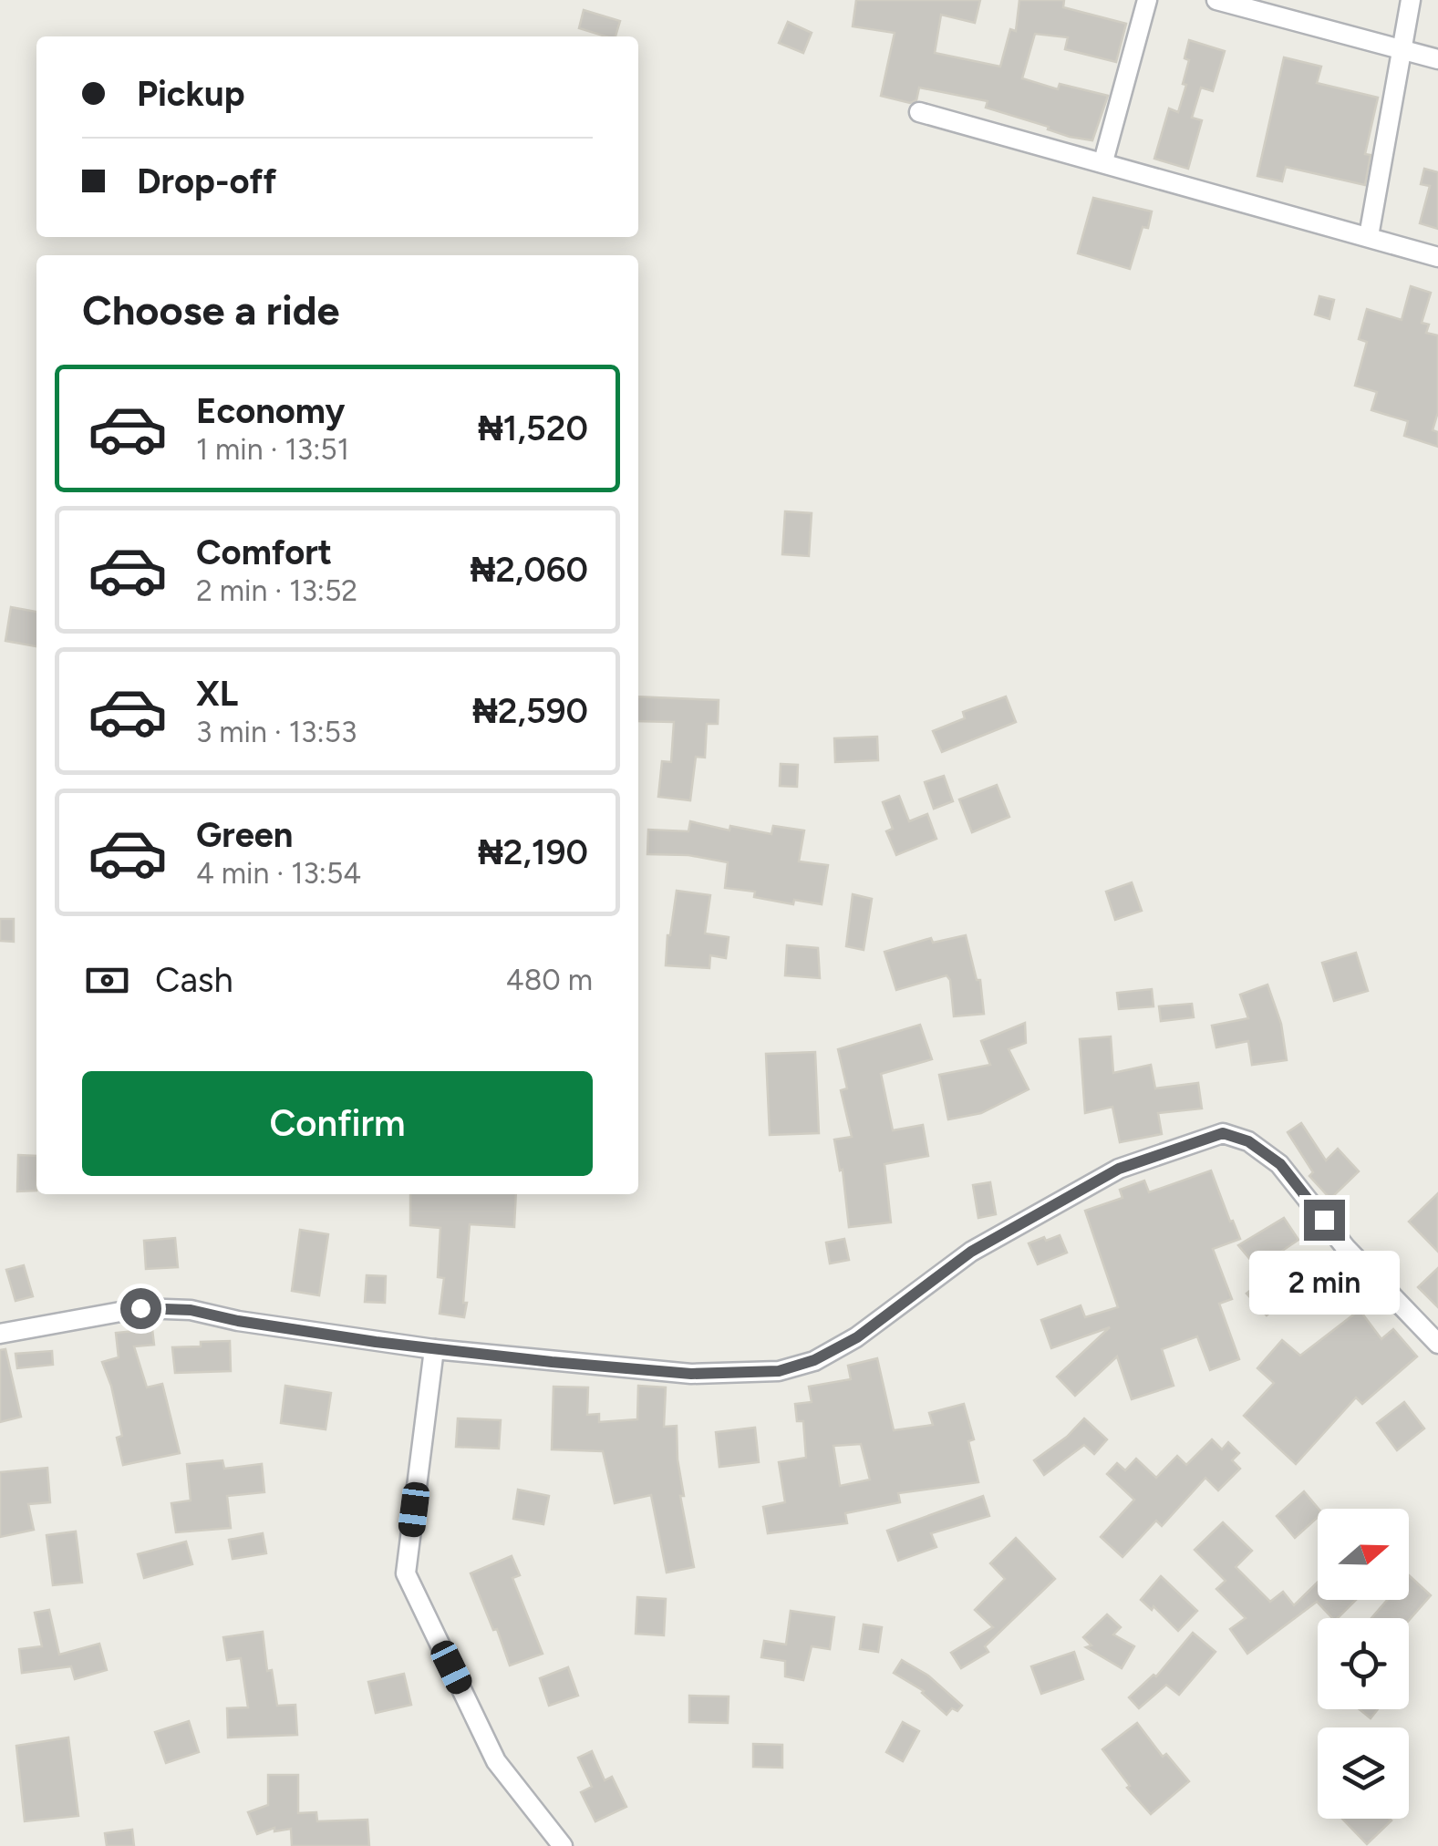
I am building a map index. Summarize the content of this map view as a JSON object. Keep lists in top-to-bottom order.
{
  "north": "right",
  "page": {
    "banner": ["Pickup", "Drop-off"],
    "heading": "Choose a ride",
    "list": [
      {
        "name": "Economy",
        "note": "1 min · 13:51",
        "value": "₦1,520"
      },
      {
        "name": "Comfort",
        "note": "2 min · 13:52",
        "value": "₦2,060"
      },
      {
        "name": "XL",
        "note": "3 min · 13:53",
        "value": "₦2,590"
      },
      {
        "name": "Green",
        "note": "4 min · 13:54",
        "value": "₦2,190"
      }
    ],
    "pay": ["Cash", "480 m"],
    "buttons": "Confirm",
    "bubble": "2 min"
  }
}
